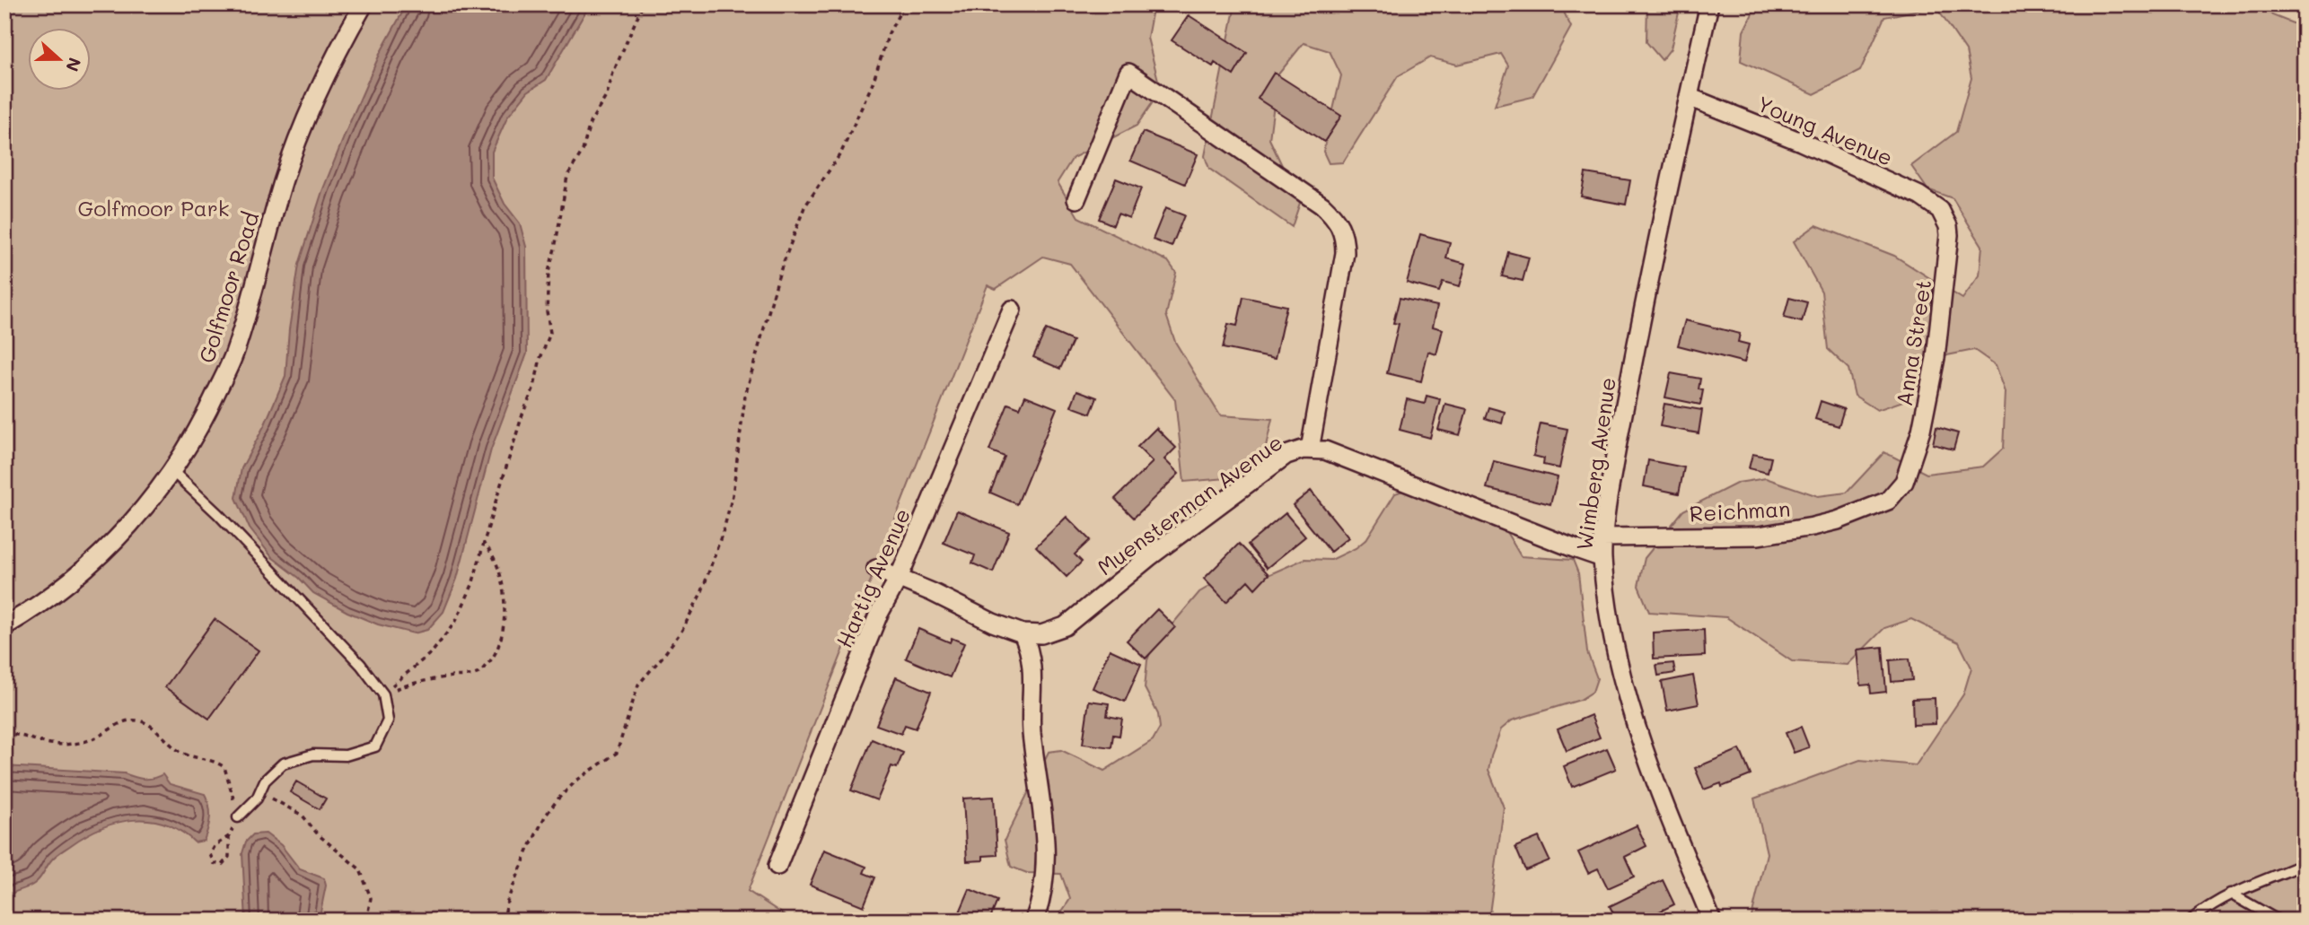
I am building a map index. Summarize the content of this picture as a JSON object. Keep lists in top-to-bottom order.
{
  "streets": {
    "street": [
      "Young Avenue",
      "Golfmoor Road",
      "Anna Street",
      "Wimberg Avenue",
      "Muensterman Avenue",
      "Reichman",
      "Hartig Avenue"
    ]
  },
  "crossings": [
    ["Young Avenue", "Anna Street"],
    ["Young Avenue", "Wimberg Avenue"],
    ["Anna Street", "Reichman"],
    ["Wimberg Avenue", "Reichman"]
  ],
  "parks": ["Golfmoor Park"],
  "north": "right"
}
